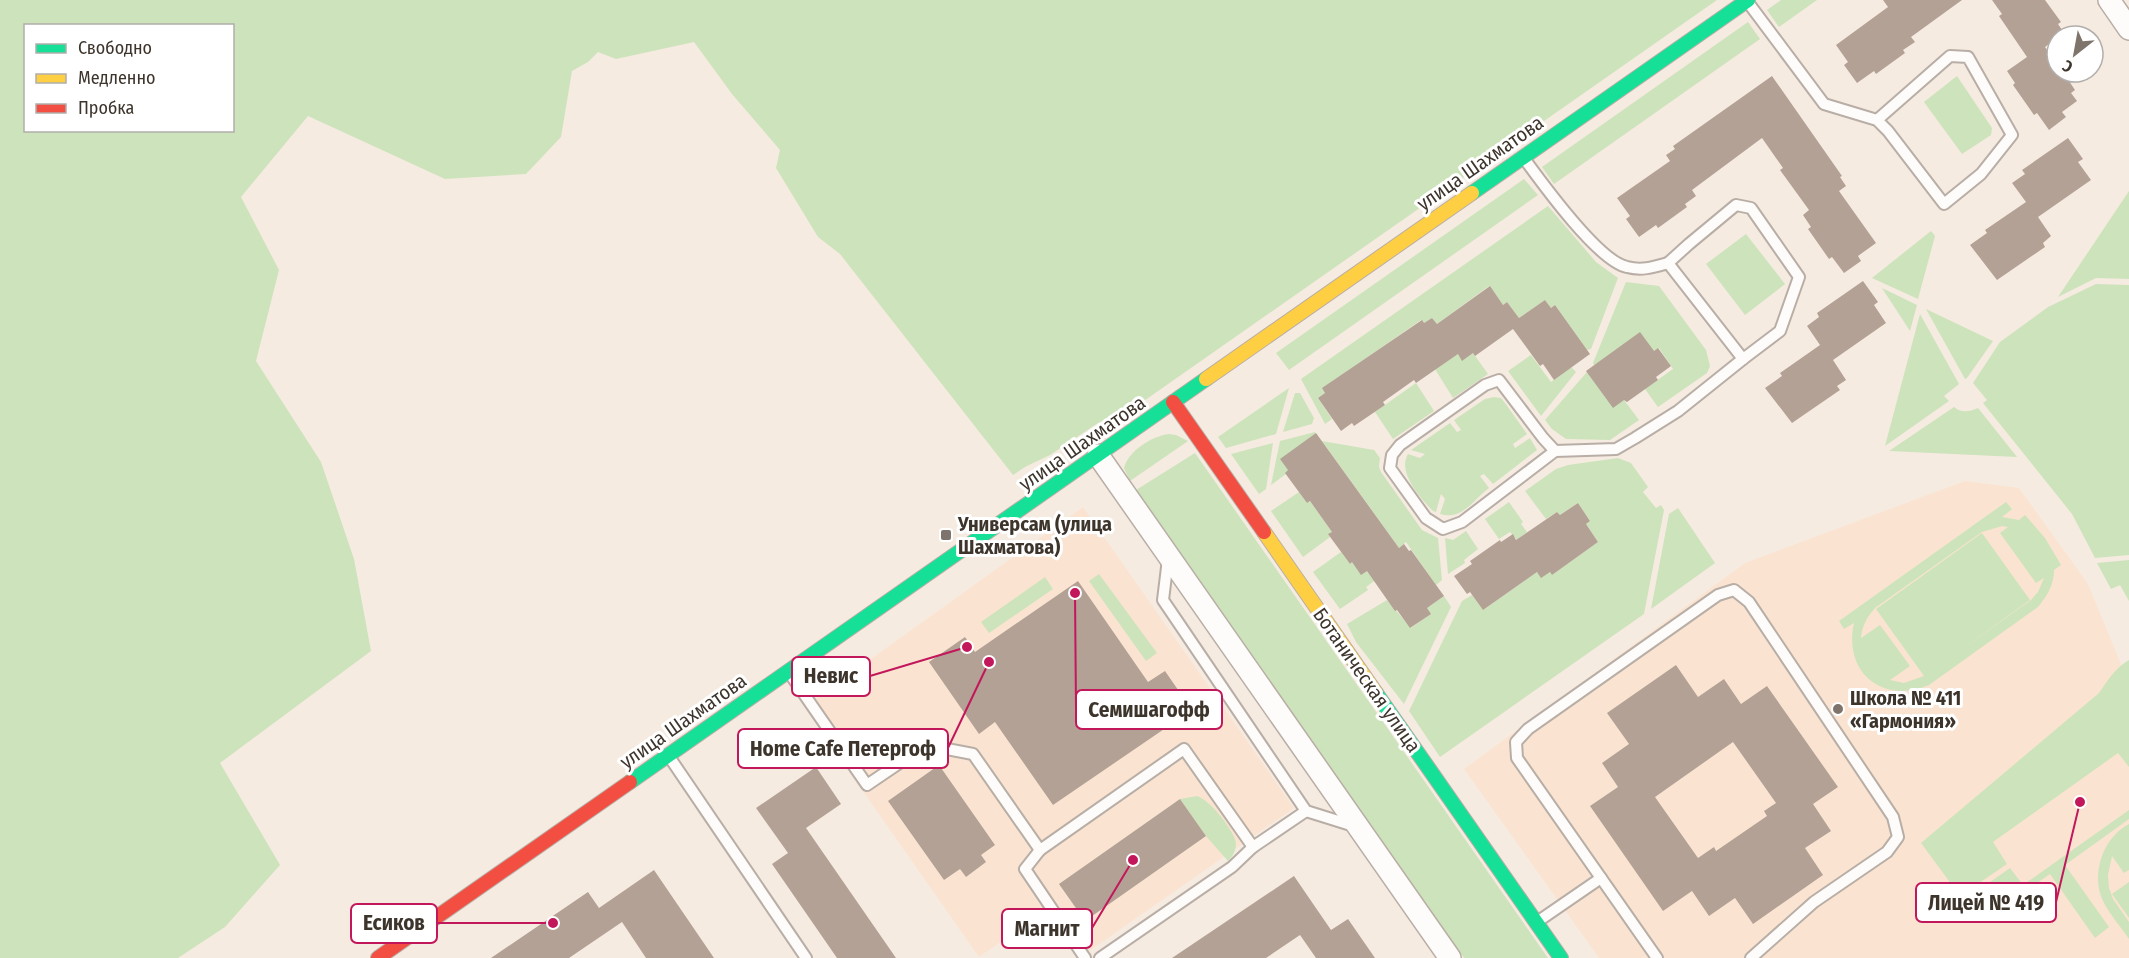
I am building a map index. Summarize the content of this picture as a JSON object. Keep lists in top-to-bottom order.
{
  "streets": {
    "street": ["улица Шахматова", "Ботаническая улица"]
  },
  "crossings": [
    ["улица Шахматова", "Ботаническая улица"]
  ],
  "places": {
    "transit": ["Универсам (улица Шахматова)"],
    "other": [
      "Семишагофф",
      "Невис",
      "Home Cafe Петергоф",
      "Школа № 411 «Гармония»",
      "Лицей № 419",
      "Магнит",
      "Есиков"
    ]
  },
  "legend": ["Свободно", "Медленно", "Пробка"],
  "north": "bottom left"
}
